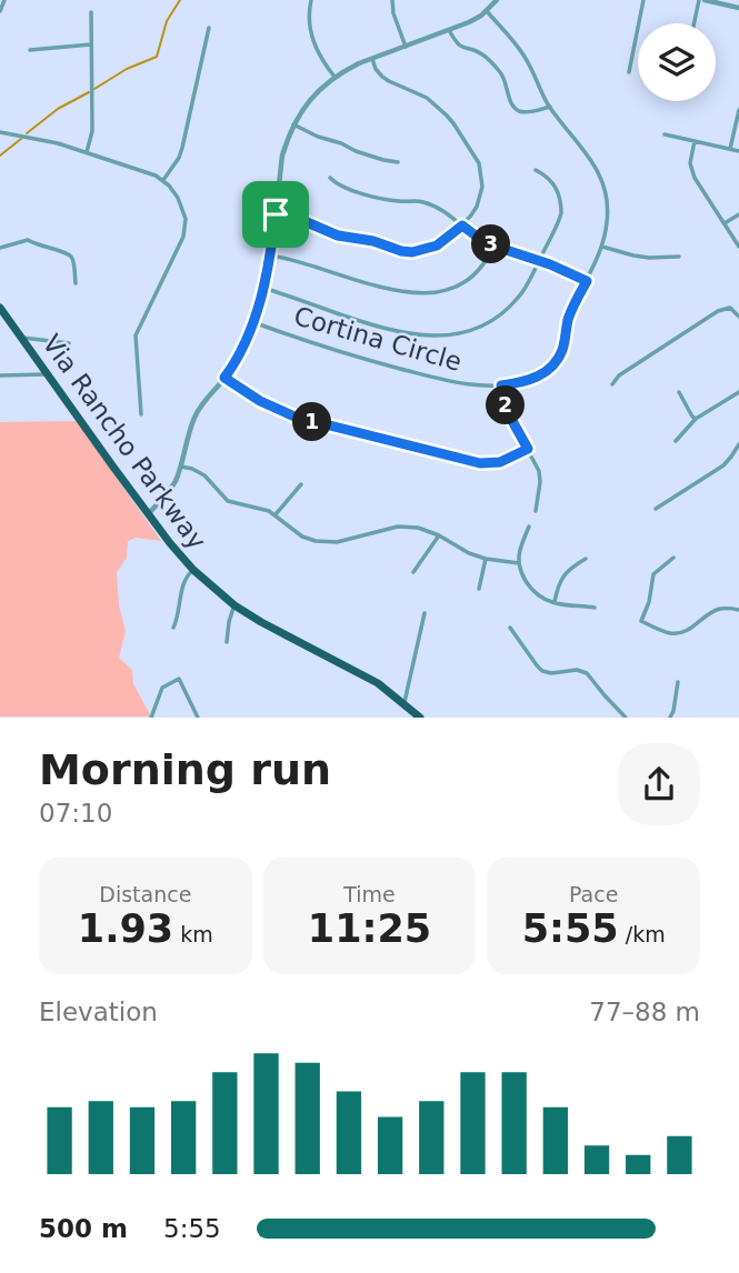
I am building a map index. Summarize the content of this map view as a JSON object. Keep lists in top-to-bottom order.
{
  "streets": {
    "main road": ["Via Rancho Parkway"],
    "street": ["Cortina Circle"]
  },
  "page": {
    "pins": ["3", "2", "1"],
    "heading": ["Morning run", "07:10"],
    "stats": [
      ["Distance", "1.93 km"],
      ["Time", "11:25"],
      ["Pace", "5:55 /km"]
    ],
    "chart": ["Elevation", "77–88 m"],
    "list": [
      {
        "name": "500 m",
        "note": "5:55"
      }
    ]
  }
}
